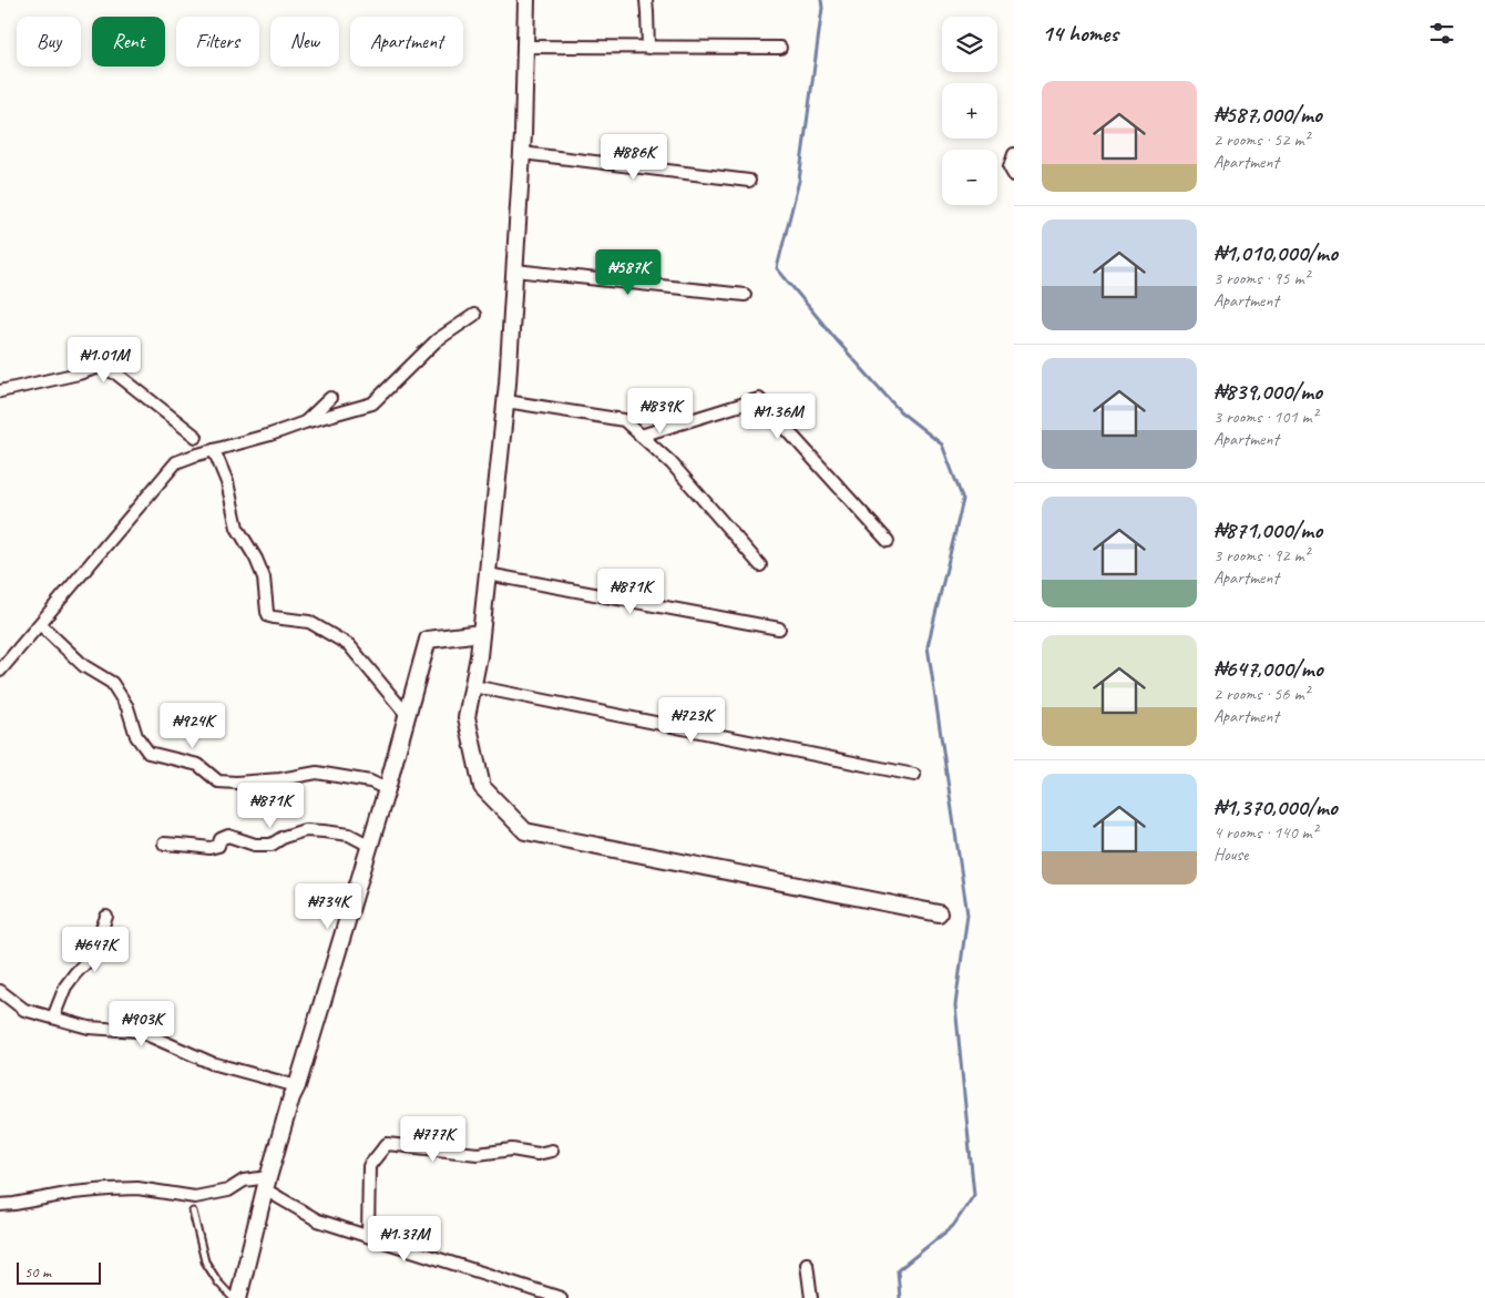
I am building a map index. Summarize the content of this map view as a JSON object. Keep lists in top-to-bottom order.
{
  "scale_bar": "50 m",
  "page": {
    "heading": "14 homes",
    "map_buttons": ["+", "−"],
    "chip": [
      "Buy",
      "Rent",
      "Filters",
      "New",
      "Apartment"
    ],
    "list": [
      {
        "name": "₦587,000/mo",
        "note": "2 rooms · 52 m² · Apartment"
      },
      {
        "name": "₦1,010,000/mo",
        "note": "3 rooms · 95 m² · Apartment"
      },
      {
        "name": "₦839,000/mo",
        "note": "3 rooms · 101 m² · Apartment"
      },
      {
        "name": "₦871,000/mo",
        "note": "3 rooms · 92 m² · Apartment"
      },
      {
        "name": "₦647,000/mo",
        "note": "2 rooms · 56 m² · Apartment"
      },
      {
        "name": "₦1,370,000/mo",
        "note": "4 rooms · 140 m² · House"
      }
    ],
    "price": [
      "₦886K",
      "₦587K",
      "₦1.01M",
      "₦839K",
      "₦1.36M",
      "₦871K",
      "₦723K",
      "₦924K",
      "₦871K",
      "₦734K",
      "₦647K",
      "₦903K",
      "₦777K",
      "₦1.37M"
    ],
    "scale": "50 m"
  }
}
